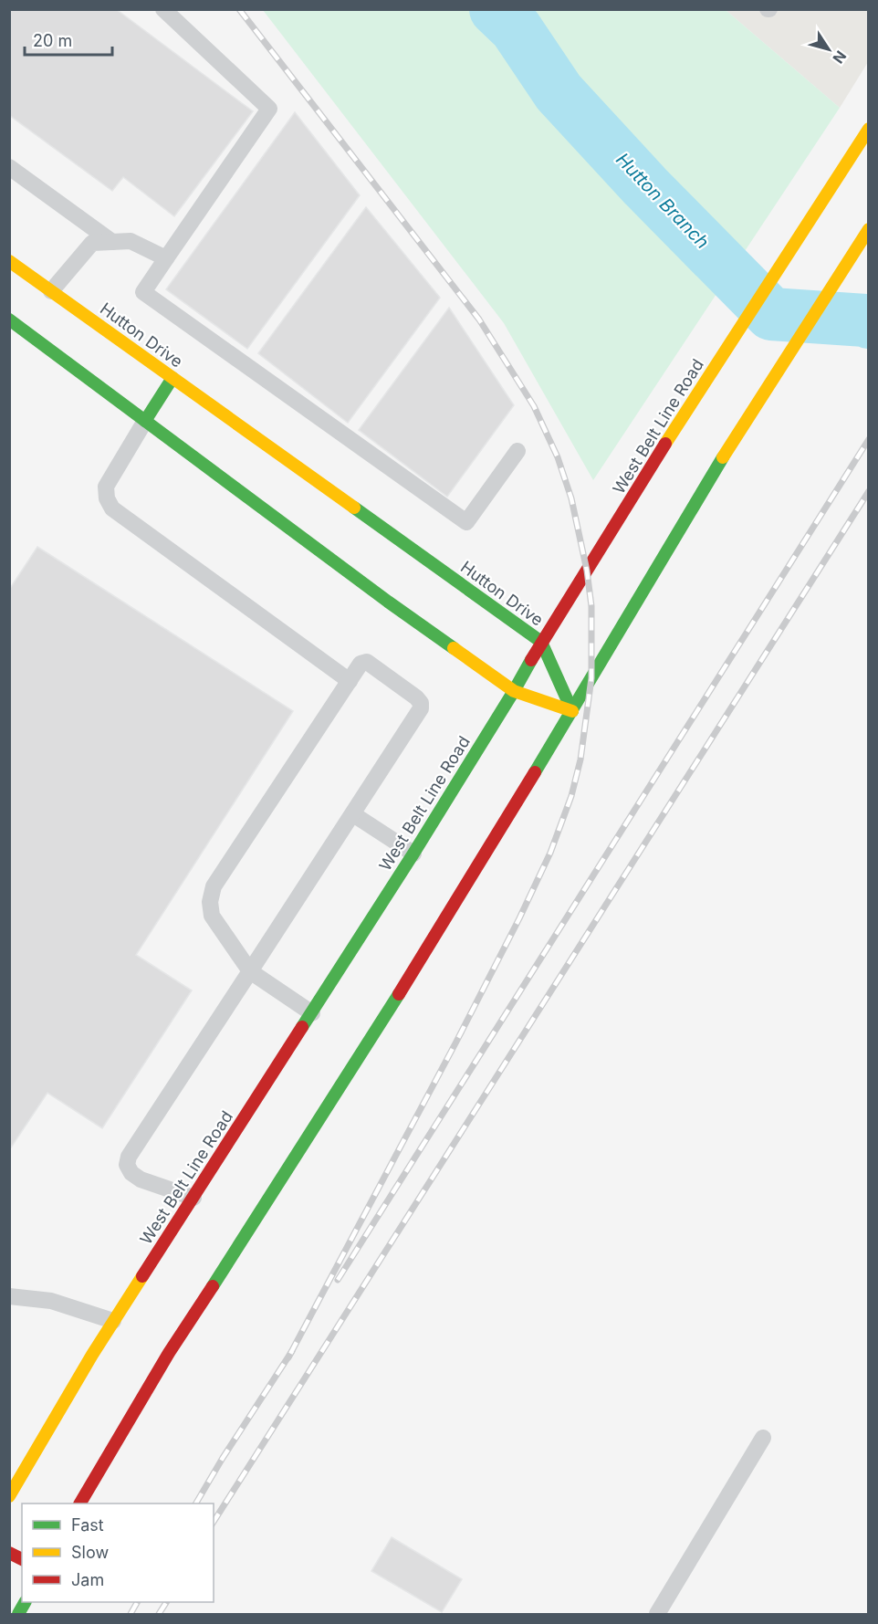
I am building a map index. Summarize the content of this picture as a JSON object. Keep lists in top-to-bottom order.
{
  "streets": {
    "main road": ["Hutton Drive", "West Belt Line Road"]
  },
  "crossings": [
    ["Hutton Drive", "West Belt Line Road"]
  ],
  "water": ["Hutton Branch"],
  "legend": ["Fast", "Slow", "Jam"],
  "scale_bar": "20 m",
  "north": "bottom right"
}
